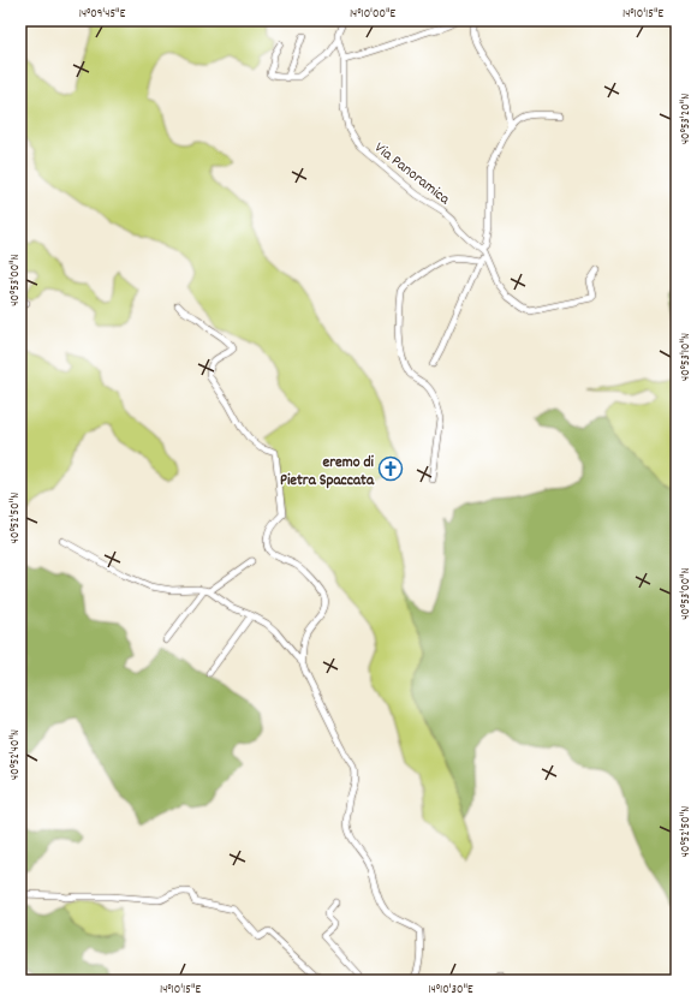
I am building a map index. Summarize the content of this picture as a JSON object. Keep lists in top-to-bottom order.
{
  "streets": {
    "street": ["Via Panoramica"]
  },
  "places": {
    "church": ["eremo di Pietra Spaccata"]
  },
  "coordinates": [
    "14°09'45\"E",
    "14°10'00\"E",
    "14°10'15\"E",
    "40°53'20\"N",
    "40°53'00\"N",
    "40°53'10\"N",
    "40°52'50\"N",
    "40°52'40\"N",
    "14°10'30\"E"
  ]
}
